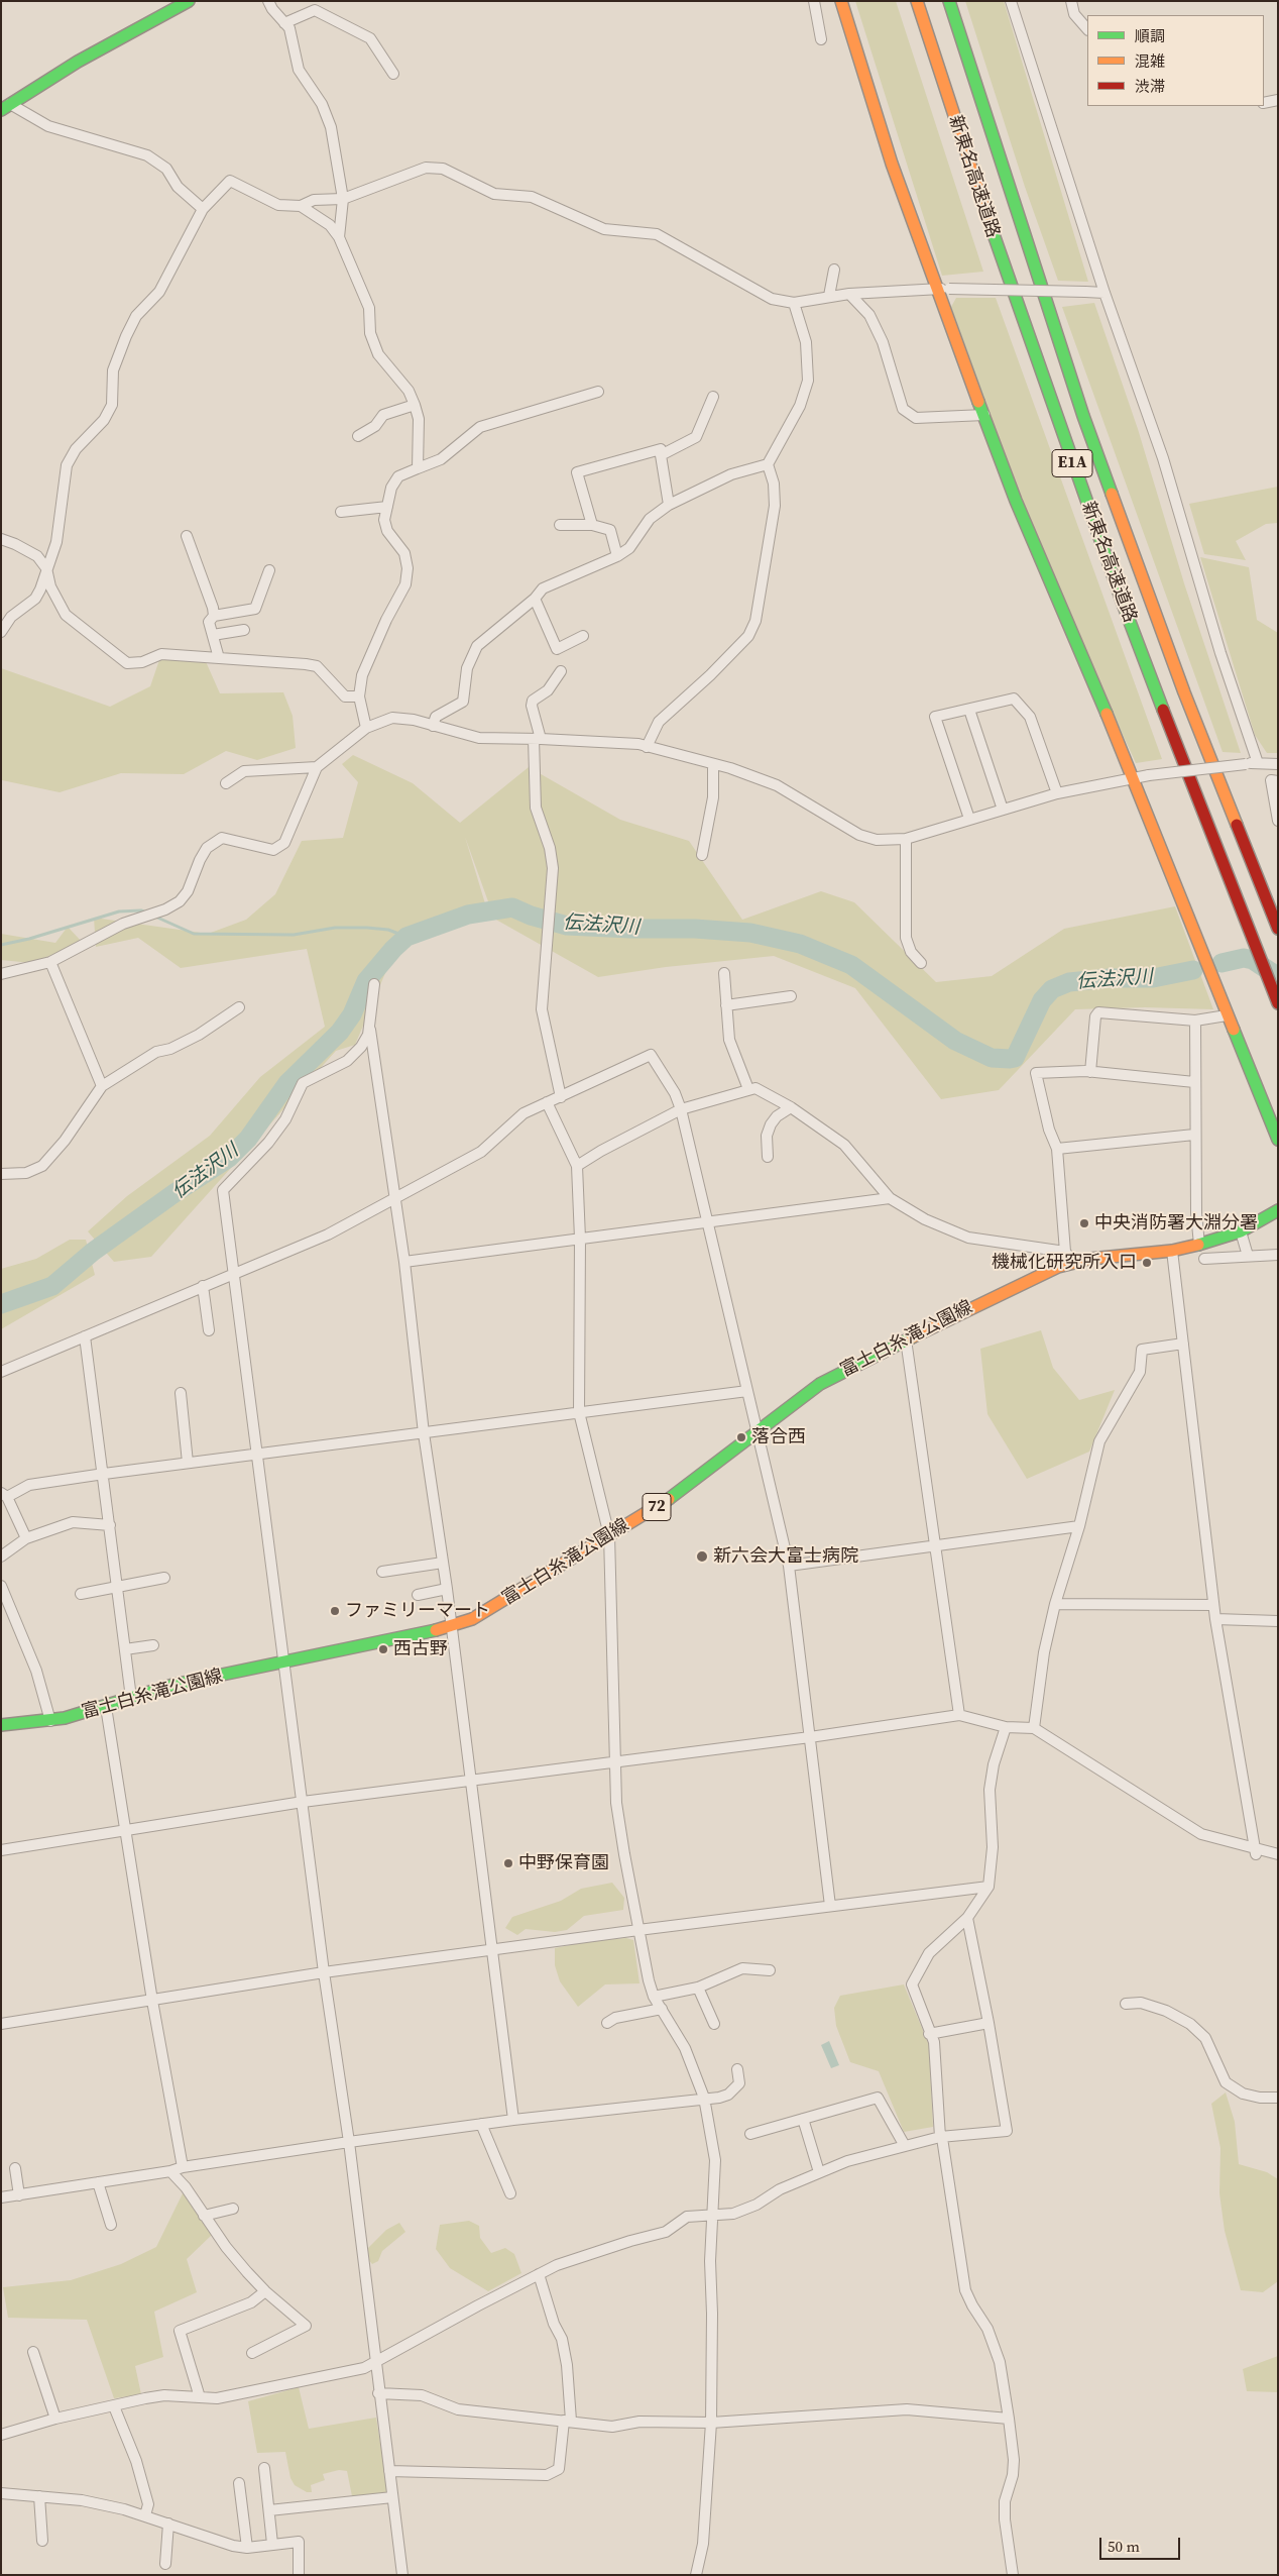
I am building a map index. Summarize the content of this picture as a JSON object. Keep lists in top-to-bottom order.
{
  "streets": {
    "main road": [
      "新東名高速道路",
      "E1A",
      "富士白糸滝公園線",
      "72"
    ]
  },
  "water": ["伝法沢川"],
  "places": [
    "中央消防署大淵分署",
    "機械化研究所入口",
    "落合西",
    "新六会大富士病院",
    "ファミリーマート",
    "西古野",
    "中野保育園"
  ],
  "legend": ["順調", "混雑", "渋滞"],
  "scale_bar": "50 m"
}
